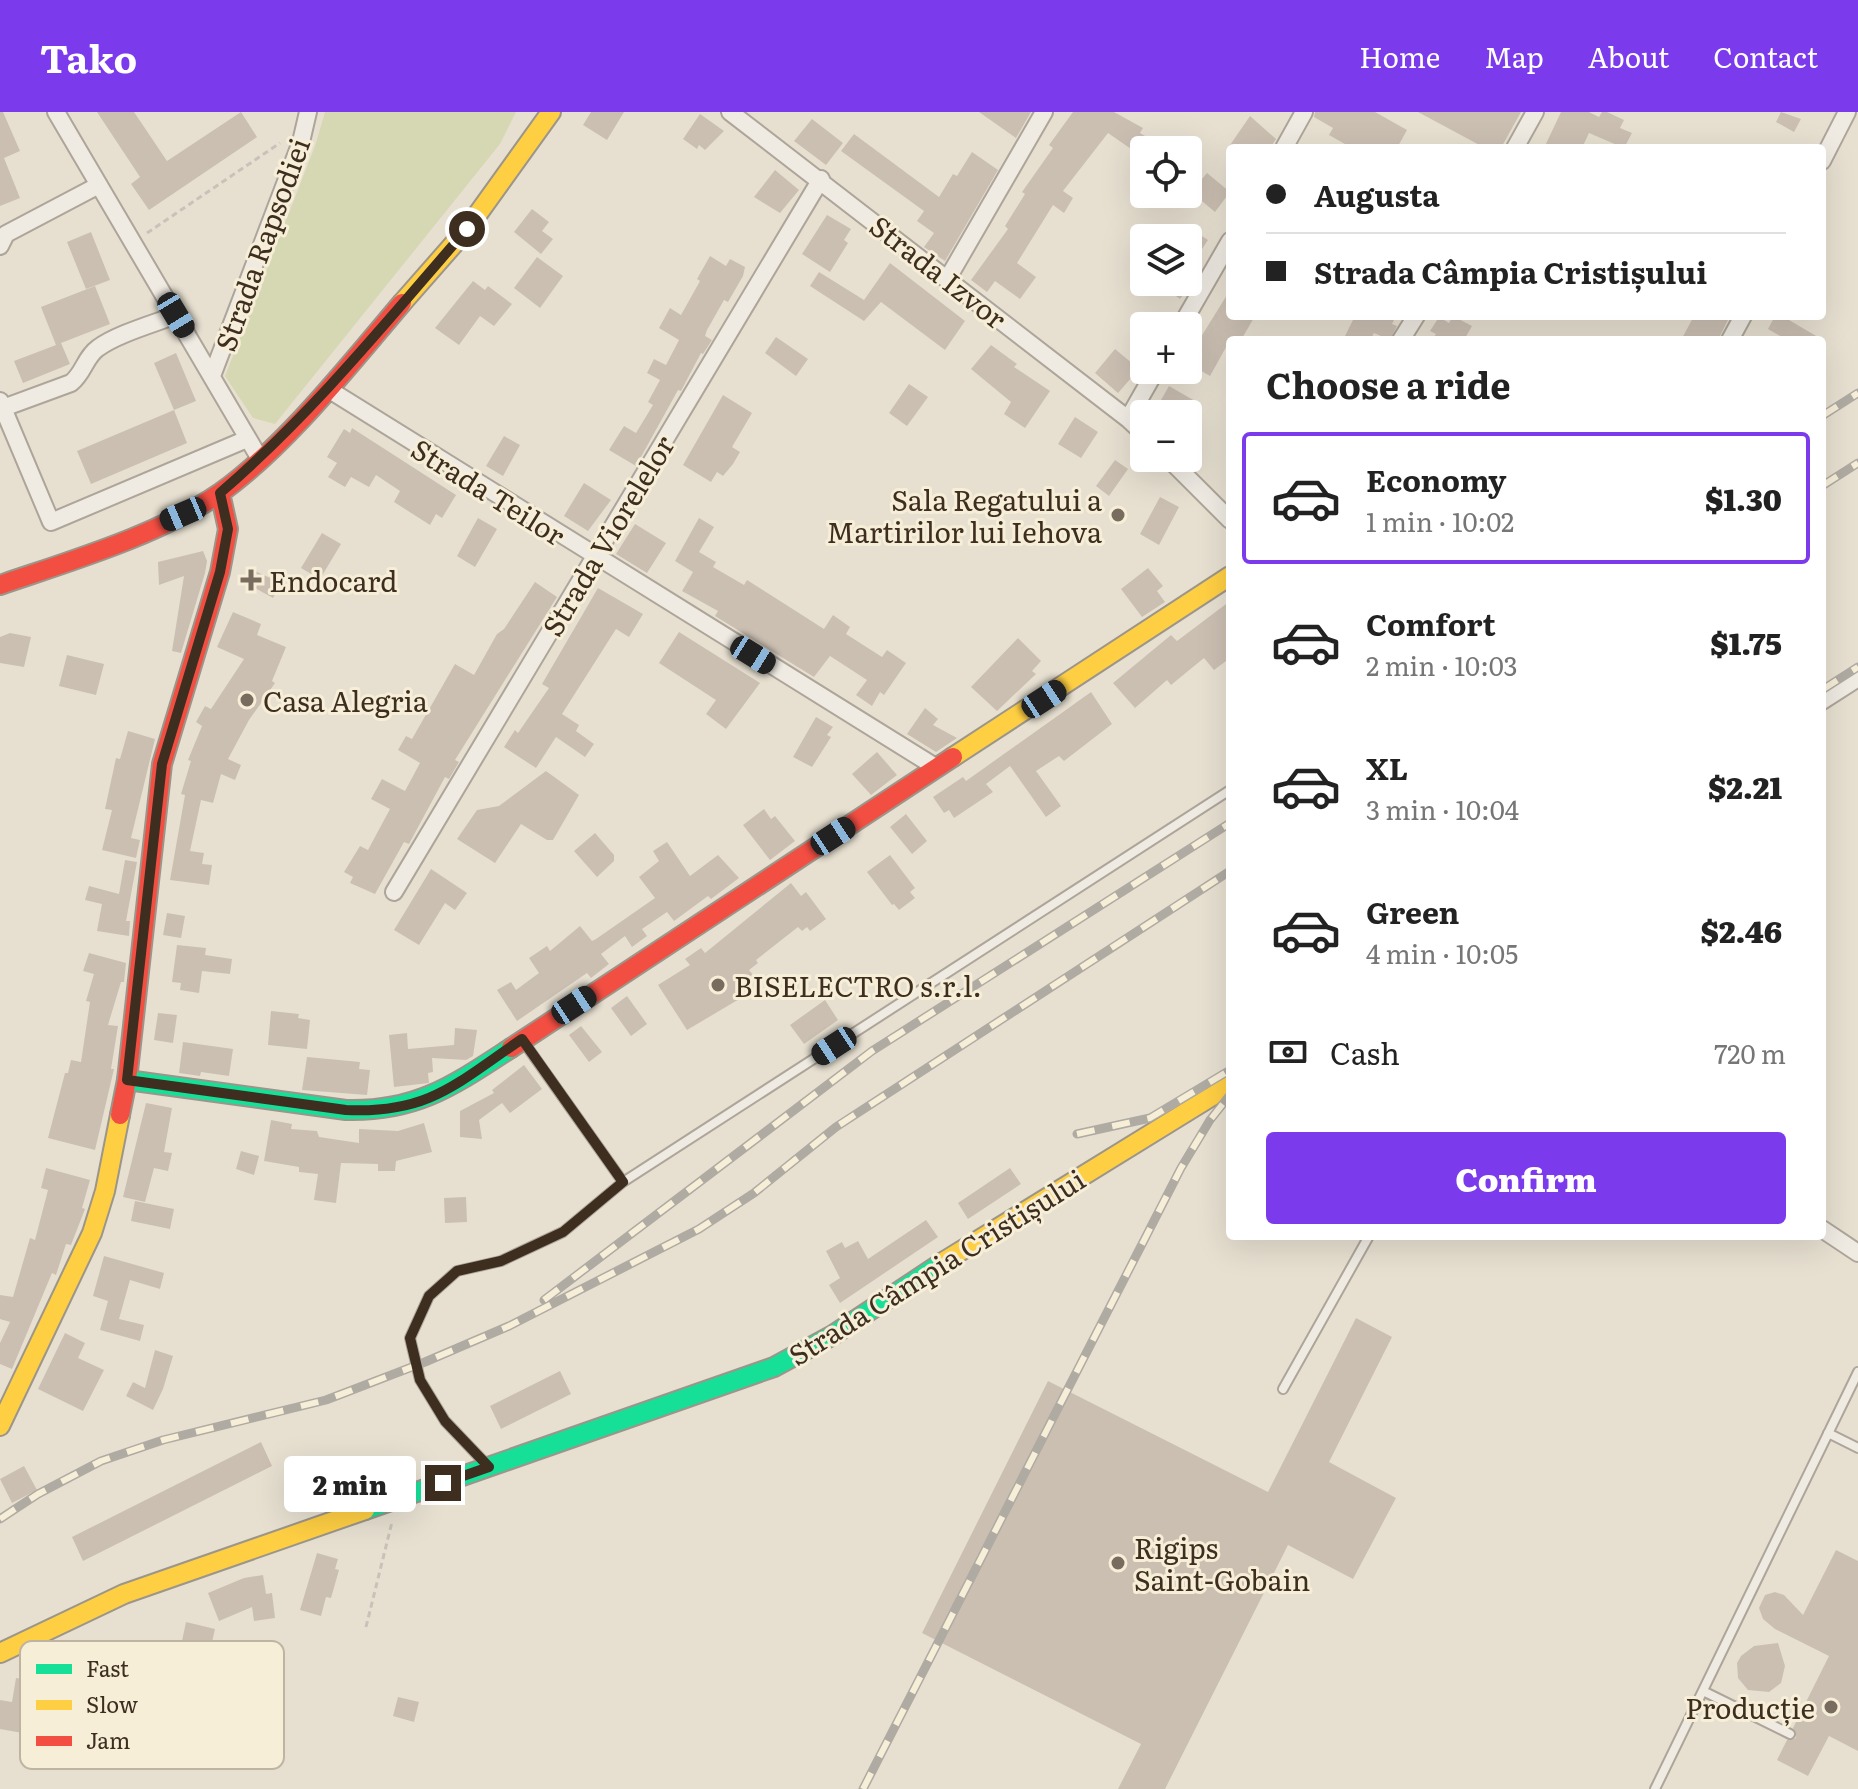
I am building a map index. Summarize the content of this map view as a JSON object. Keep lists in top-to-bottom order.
{
  "streets": {
    "street": [
      "Strada Rapsodiei",
      "Strada Izvor",
      "Strada Teilor",
      "Strada Viorelelor",
      "Strada Câmpia Cristișului"
    ]
  },
  "crossings": [
    ["Strada Izvor", "Strada Viorelelor"],
    ["Strada Teilor", "Strada Viorelelor"]
  ],
  "places": {
    "other": [
      "Sala Regatului a Martirilor lui Iehova",
      "Casa Alegria",
      "BISELECTRO s.r.l.",
      "Rigips Saint-Gobain",
      "Producție"
    ],
    "health": ["Endocard"]
  },
  "legend": ["Fast", "Slow", "Jam"],
  "page": {
    "header": "Tako",
    "nav": [
      "Home",
      "Map",
      "About",
      "Contact"
    ],
    "map_buttons": ["+", "−"],
    "banner": ["Augusta", "Strada Câmpia Cristișului"],
    "heading": "Choose a ride",
    "list": [
      {
        "name": "Economy",
        "note": "1 min · 10:02",
        "value": "$1.30"
      },
      {
        "name": "Comfort",
        "note": "2 min · 10:03",
        "value": "$1.75"
      },
      {
        "name": "XL",
        "note": "3 min · 10:04",
        "value": "$2.21"
      },
      {
        "name": "Green",
        "note": "4 min · 10:05",
        "value": "$2.46"
      }
    ],
    "pay": ["Cash", "720 m"],
    "buttons": "Confirm",
    "bubble": "2 min"
  }
}
